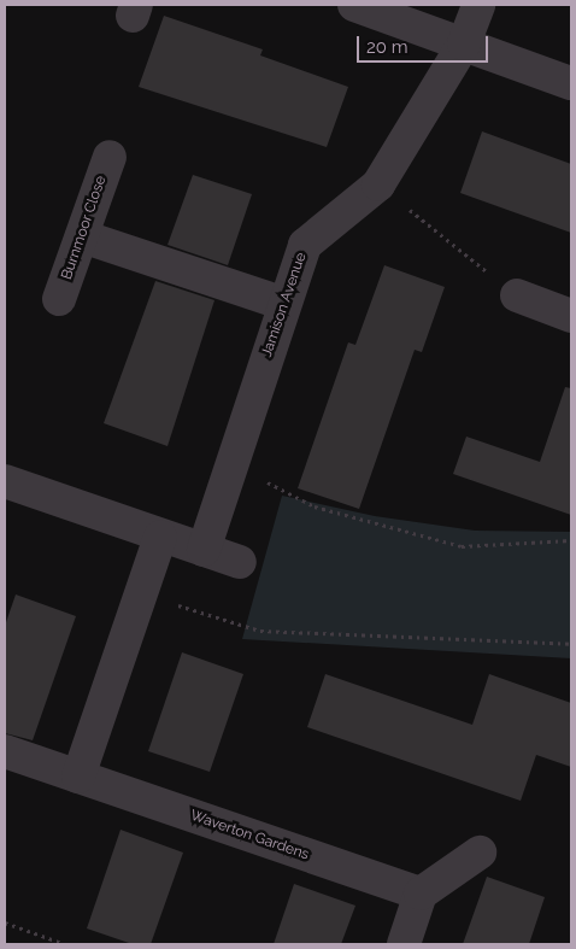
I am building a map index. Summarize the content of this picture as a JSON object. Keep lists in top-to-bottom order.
{
  "streets": {
    "street": ["Burnmoor Close", "Jamison Avenue", "Waverton Gardens"]
  },
  "scale_bar": "20 m"
}
